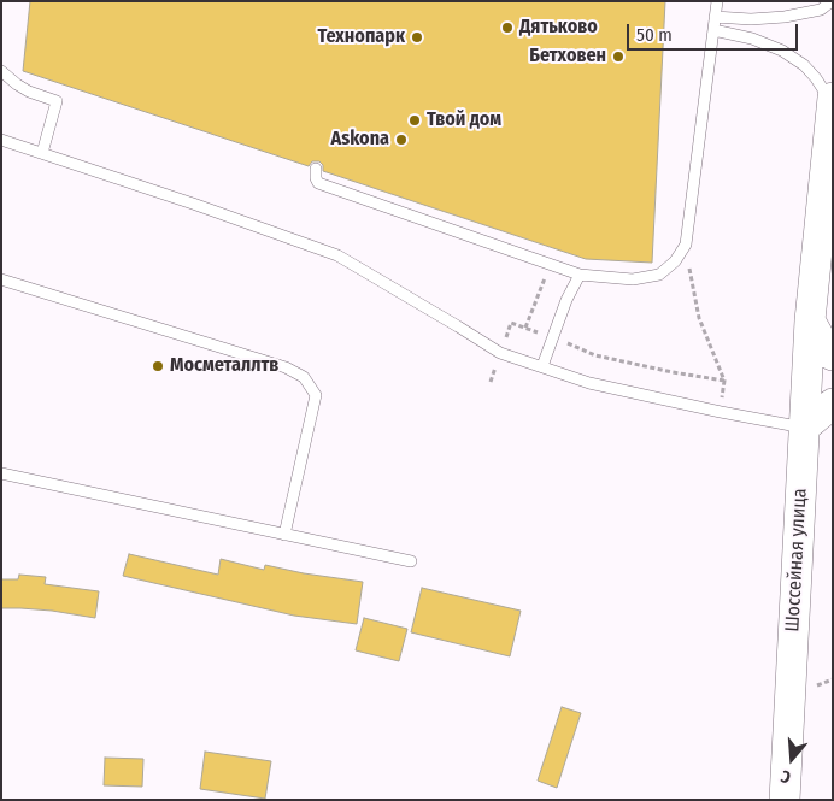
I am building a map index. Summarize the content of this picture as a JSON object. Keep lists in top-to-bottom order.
{
  "streets": {
    "street": ["Шоссейная улица"]
  },
  "places": [
    "Дятьково",
    "Технопарк",
    "Бетховен",
    "Твой дом",
    "Askona",
    "Мосметаллтв"
  ],
  "scale_bar": "50 m",
  "north": "bottom"
}
